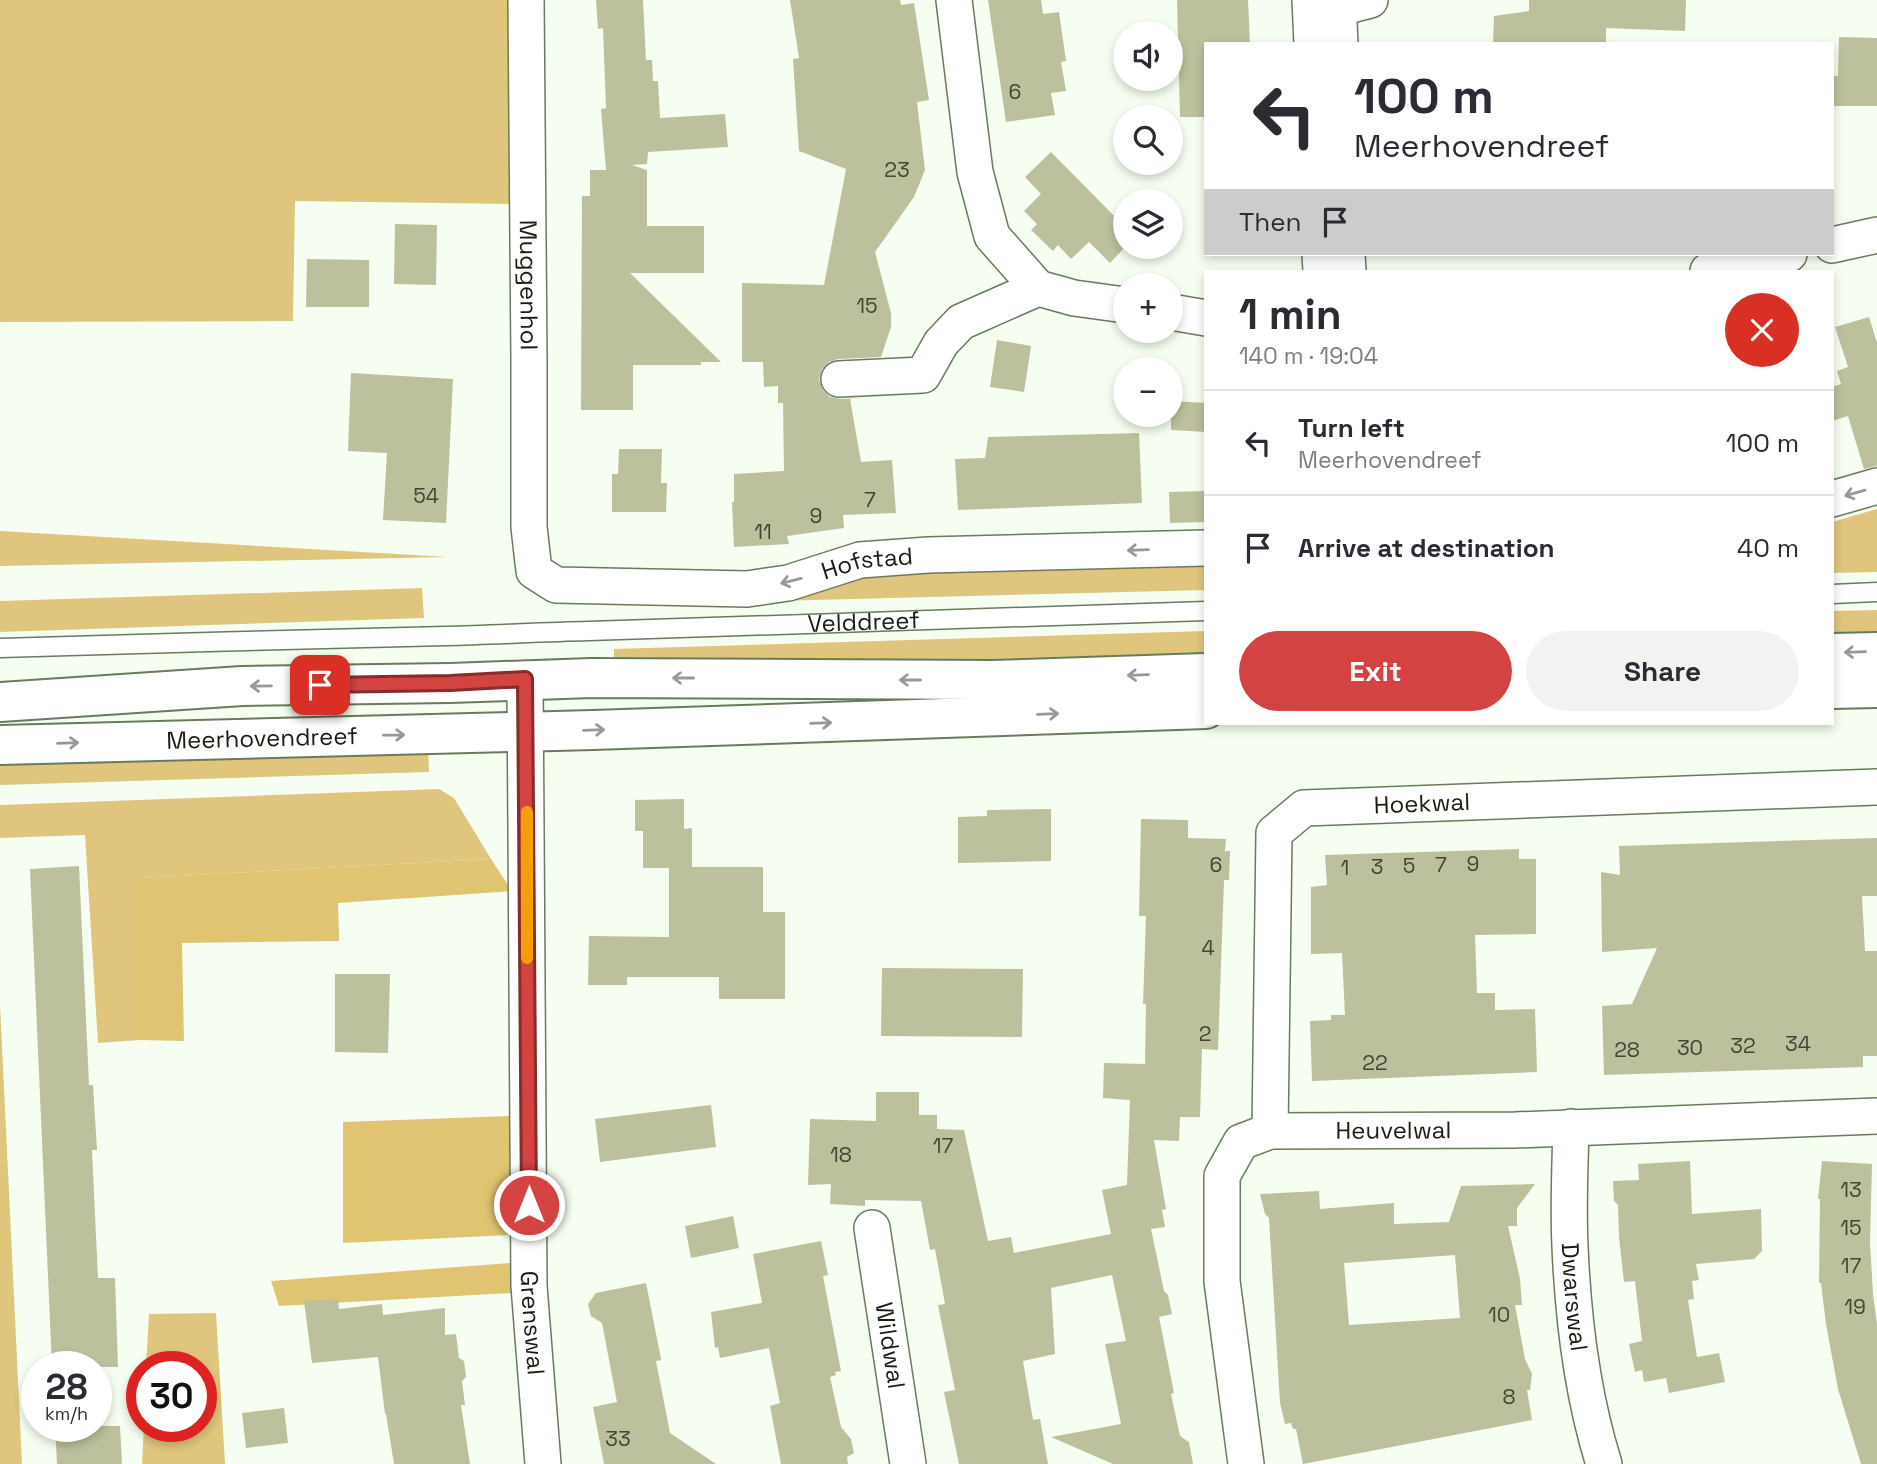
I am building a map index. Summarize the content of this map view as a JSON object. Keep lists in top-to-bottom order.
{
  "streets": {
    "main road": ["Meerhovendreef"],
    "street": [
      "Muggenhol",
      "Hofstad",
      "Hoekwal",
      "Heuvelwal",
      "Dwarswal",
      "Grenswal",
      "Wildwal"
    ],
    "lane": ["Velddreef"]
  },
  "crossings": [
    ["Muggenhol", "Hofstad"],
    ["Meerhovendreef", "Grenswal"],
    ["Hoekwal", "Heuvelwal"],
    ["Heuvelwal", "Dwarswal"]
  ],
  "one_way": ["Hofstad"],
  "house_numbers": [
    "6",
    "23",
    "15",
    "54",
    "7",
    "9",
    "11",
    "9",
    "6",
    "7",
    "5",
    "3",
    "1",
    "4",
    "2",
    "34",
    "32",
    "30",
    "28",
    "22",
    "17",
    "18",
    "13",
    "15",
    "17",
    "19",
    "10",
    "8",
    "33"
  ],
  "page": {
    "map_buttons": ["+", "−"],
    "turn": ["100 m", "Meerhovendreef"],
    "then": "Then",
    "heading": ["1 min", "140 m · 19:04"],
    "list": [
      {
        "name": "Turn left",
        "note": "Meerhovendreef",
        "value": "100 m"
      },
      {
        "name": "Arrive at destination",
        "value": "40 m"
      }
    ],
    "buttons": ["Exit", "Share"],
    "speed": "28 km/h",
    "limit": "30"
  }
}
